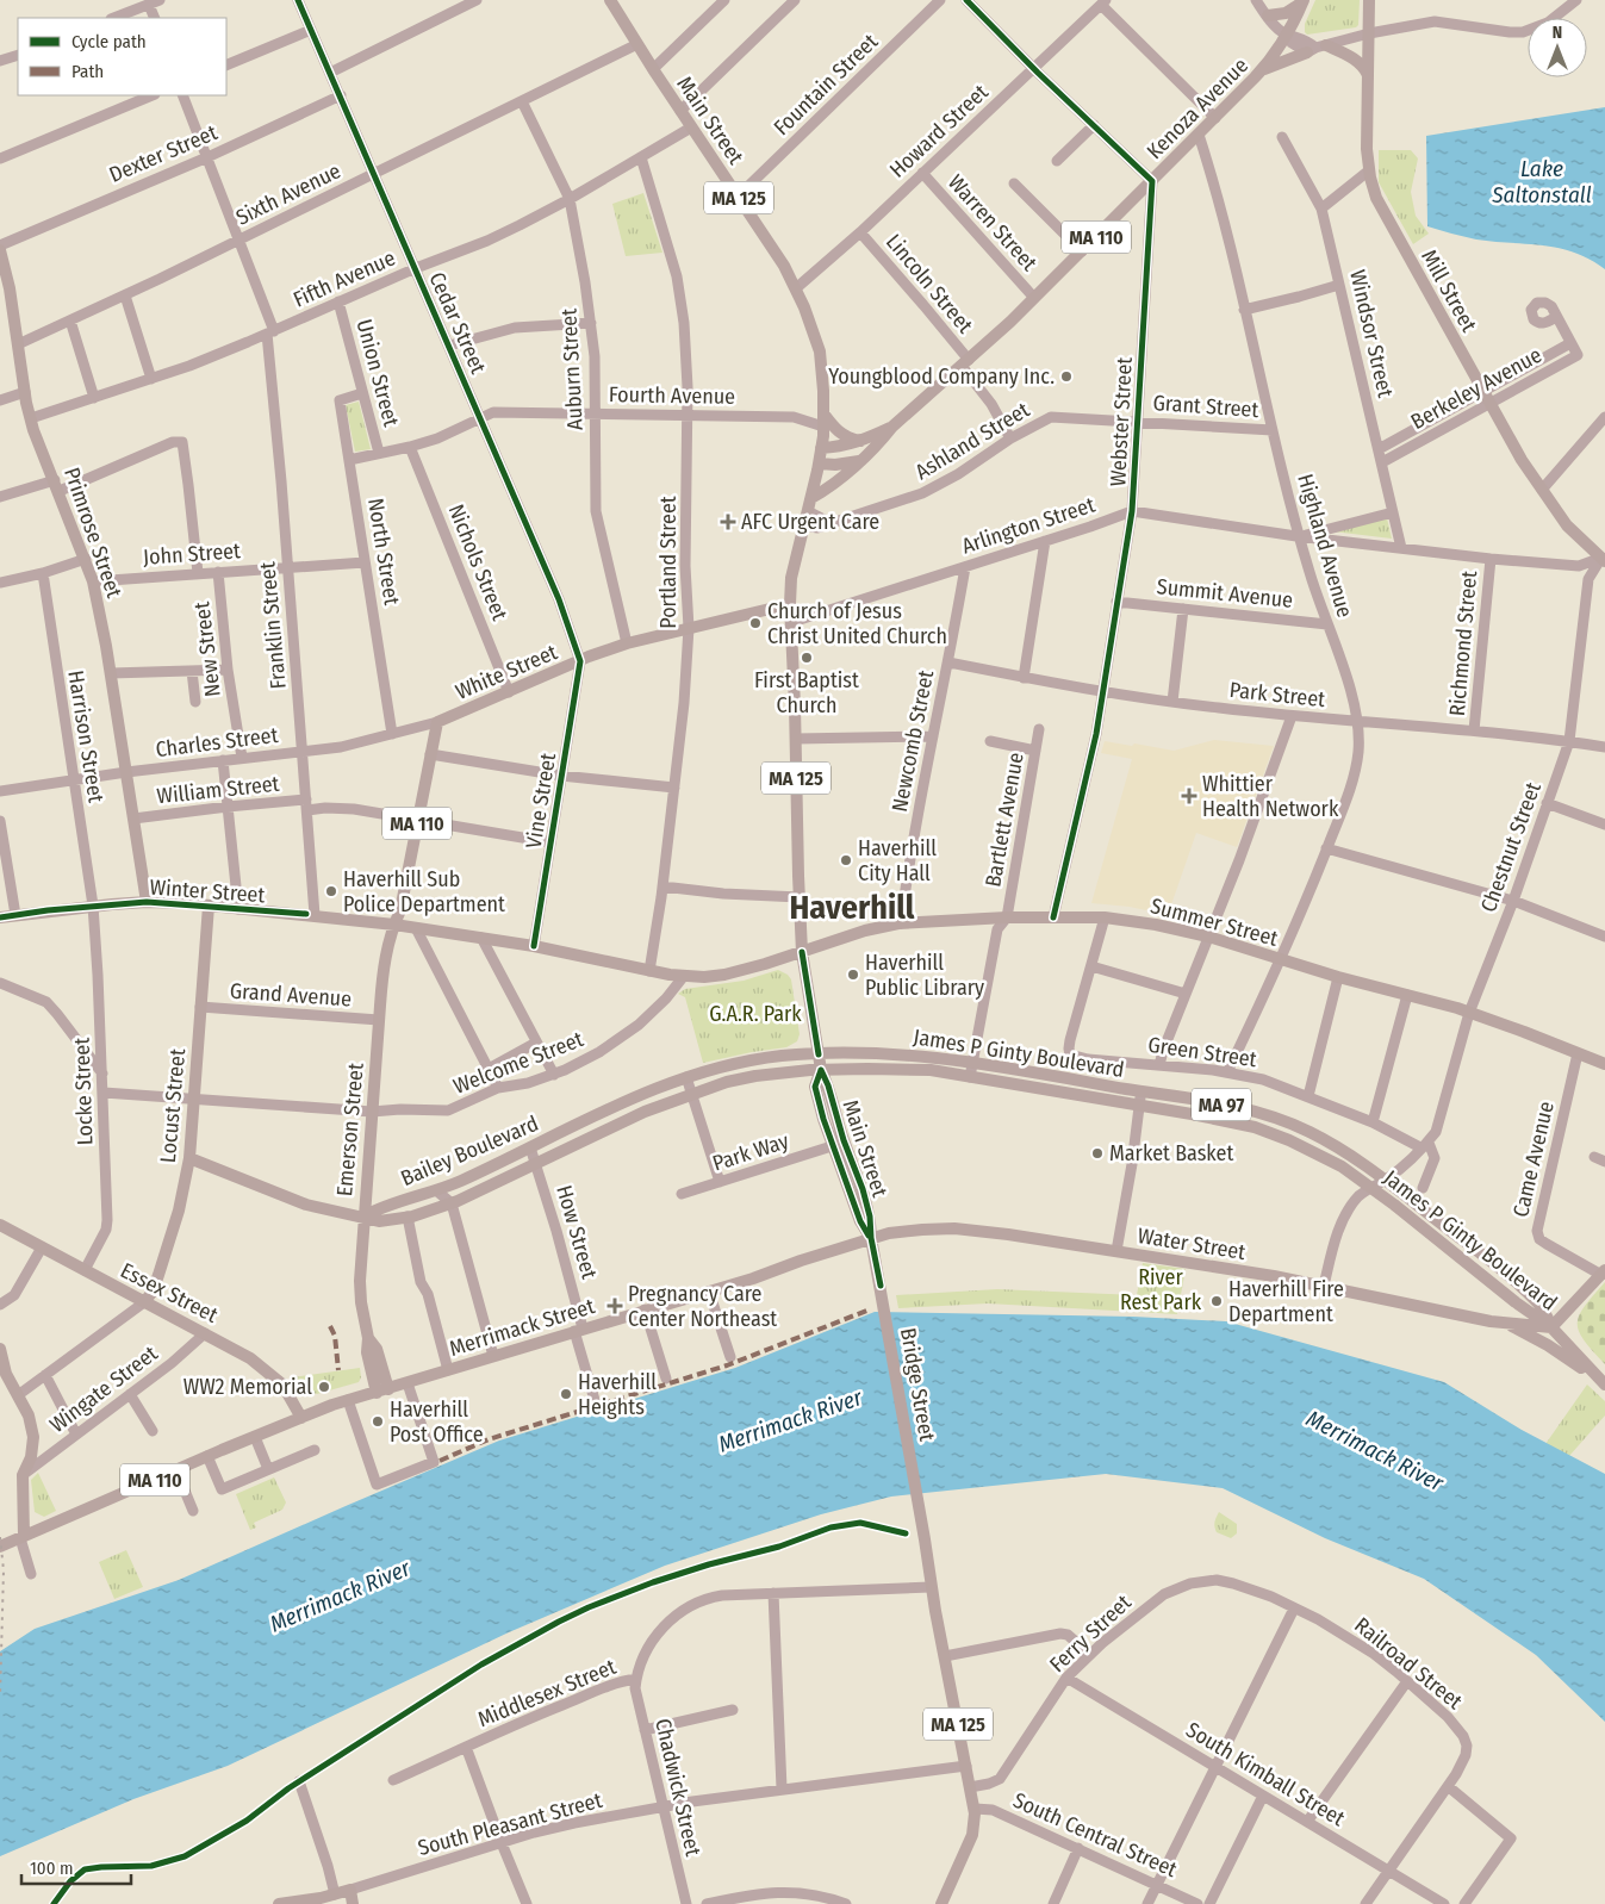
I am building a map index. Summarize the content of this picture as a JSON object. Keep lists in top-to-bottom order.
{
  "streets": {
    "main road": [
      "Kenoza Avenue",
      "Main Street",
      "MA 125",
      "MA 110",
      "Mill Street",
      "Primrose Street",
      "White Street",
      "Winter Street",
      "Summer Street",
      "James P Ginty Boulevard",
      "MA 97",
      "Locust Street",
      "Emerson Street",
      "Bailey Boulevard",
      "Water Street",
      "Essex Street",
      "Merrimack Street",
      "Bridge Street"
    ],
    "street": [
      "Fountain Street",
      "Howard Street",
      "Dexter Street",
      "Sixth Avenue",
      "Warren Street",
      "Fifth Avenue",
      "Lincoln Street",
      "Cedar Street",
      "Windsor Street",
      "Auburn Street",
      "Union Street",
      "Berkeley Avenue",
      "Fourth Avenue",
      "Grant Street",
      "Webster Street",
      "Ashland Street",
      "Arlington Street",
      "Highland Avenue",
      "North Street",
      "John Street",
      "Nichols Street",
      "Portland Street",
      "Summit Avenue",
      "Franklin Street",
      "Richmond Street",
      "New Street",
      "Park Street",
      "Harrison Street",
      "Newcomb Street",
      "Charles Street",
      "William Street",
      "Vine Street",
      "Bartlett Avenue",
      "Chestnut Street",
      "Grand Avenue",
      "Green Street",
      "Welcome Street",
      "Locke Street",
      "Park Way",
      "Came Avenue",
      "How Street",
      "Wingate Street",
      "Ferry Street",
      "Railroad Street",
      "Middlesex Street",
      "South Kimball Street",
      "Chadwick Street",
      "South Pleasant Street",
      "South Central Street"
    ]
  },
  "crossings": [
    ["Fountain Street", "Main Street"],
    ["Kenoza Avenue", "Main Street"],
    ["Kenoza Avenue", "Warren Street"],
    ["Kenoza Avenue", "Lincoln Street"],
    ["Kenoza Avenue", "Webster Street"],
    ["Kenoza Avenue", "Highland Avenue"],
    ["Main Street", "Howard Street"],
    ["Main Street", "Sixth Avenue"],
    ["Main Street", "Fifth Avenue"],
    ["Main Street", "Fourth Avenue"],
    ["Main Street", "Ashland Street"],
    ["Main Street", "Arlington Street"],
    ["Main Street", "White Street"],
    ["Main Street", "Winter Street"],
    ["Main Street", "Summer Street"],
    ["Main Street", "James P Ginty Boulevard"],
    ["Main Street", "Bailey Boulevard"],
    ["Main Street", "Park Way"],
    ["Main Street", "Water Street"],
    ["Main Street", "Merrimack Street"],
    ["Main Street", "Bridge Street"],
    ["Howard Street", "Warren Street"],
    ["Howard Street", "Lincoln Street"],
    ["Dexter Street", "Cedar Street"],
    ["Dexter Street", "Franklin Street"],
    ["Sixth Avenue", "Cedar Street"],
    ["Sixth Avenue", "Auburn Street"],
    ["Sixth Avenue", "Primrose Street"],
    ["Sixth Avenue", "Franklin Street"],
    ["MA 125", "Bridge Street"],
    ["MA 125", "Ferry Street"],
    ["MA 125", "Middlesex Street"],
    ["MA 125", "South Pleasant Street"],
    ["MA 125", "South Central Street"],
    ["MA 110", "Emerson Street"],
    ["MA 110", "Essex Street"],
    ["MA 110", "Merrimack Street"],
    ["Fifth Avenue", "Cedar Street"],
    ["Fifth Avenue", "Auburn Street"],
    ["Fifth Avenue", "Union Street"],
    ["Fifth Avenue", "Primrose Street"],
    ["Fifth Avenue", "Portland Street"],
    ["Fifth Avenue", "Franklin Street"],
    ["Lincoln Street", "Ashland Street"],
    ["Mill Street", "Berkeley Avenue"],
    ["Mill Street", "Arlington Street"],
    ["Mill Street", "Chestnut Street"],
    ["Cedar Street", "Fourth Avenue"],
    ["Cedar Street", "White Street"],
    ["Cedar Street", "Vine Street"],
    ["Windsor Street", "Berkeley Avenue"],
    ["Windsor Street", "Arlington Street"],
    ["Auburn Street", "Fourth Avenue"],
    ["Auburn Street", "White Street"],
    ["Union Street", "Fourth Avenue"],
    ["Union Street", "North Street"],
    ["Fourth Avenue", "North Street"],
    ["Fourth Avenue", "Nichols Street"],
    ["Fourth Avenue", "Portland Street"],
    ["Grant Street", "Webster Street"],
    ["Grant Street", "Ashland Street"],
    ["Grant Street", "Highland Avenue"],
    ["Webster Street", "Ashland Street"],
    ["Webster Street", "Arlington Street"],
    ["Webster Street", "Summit Avenue"],
    ["Webster Street", "Park Street"],
    ["Webster Street", "Summer Street"],
    ["Arlington Street", "Highland Avenue"],
    ["Arlington Street", "Richmond Street"],
    ["Arlington Street", "Newcomb Street"],
    ["Arlington Street", "Chestnut Street"],
    ["Primrose Street", "John Street"],
    ["Primrose Street", "Charles Street"],
    ["Primrose Street", "William Street"],
    ["Primrose Street", "Winter Street"],
    ["Highland Avenue", "Summit Avenue"],
    ["Highland Avenue", "Park Street"],
    ["Highland Avenue", "Summer Street"],
    ["Highland Avenue", "Green Street"],
    ["North Street", "John Street"],
    ["North Street", "Charles Street"],
    ["John Street", "Franklin Street"],
    ["John Street", "New Street"],
    ["Nichols Street", "White Street"],
    ["Portland Street", "White Street"],
    ["Portland Street", "Winter Street"],
    ["Franklin Street", "Charles Street"],
    ["Franklin Street", "William Street"],
    ["Franklin Street", "Winter Street"],
    ["Richmond Street", "Park Street"],
    ["New Street", "Charles Street"],
    ["White Street", "Charles Street"],
    ["White Street", "William Street"],
    ["White Street", "Vine Street"],
    ["White Street", "Winter Street"],
    ["White Street", "Emerson Street"],
    ["Park Street", "Newcomb Street"],
    ["Park Street", "Chestnut Street"],
    ["Harrison Street", "Charles Street"],
    ["Harrison Street", "Winter Street"],
    ["Harrison Street", "Locke Street"],
    ["Newcomb Street", "Summer Street"],
    ["William Street", "Vine Street"],
    ["Vine Street", "Winter Street"],
    ["Bartlett Avenue", "Summer Street"],
    ["Bartlett Avenue", "James P Ginty Boulevard"],
    ["Chestnut Street", "Summer Street"],
    ["Chestnut Street", "Green Street"],
    ["Chestnut Street", "James P Ginty Boulevard"],
    ["Chestnut Street", "Water Street"],
    ["Winter Street", "Summer Street"],
    ["Winter Street", "Welcome Street"],
    ["Winter Street", "Locke Street"],
    ["Winter Street", "Locust Street"],
    ["Winter Street", "Emerson Street"],
    ["Summer Street", "Green Street"],
    ["Summer Street", "Came Avenue"],
    ["Grand Avenue", "Locust Street"],
    ["Grand Avenue", "Emerson Street"],
    ["James P Ginty Boulevard", "Bailey Boulevard"],
    ["James P Ginty Boulevard", "Water Street"],
    ["Welcome Street", "Locke Street"],
    ["Welcome Street", "Locust Street"],
    ["Welcome Street", "Emerson Street"],
    ["Locke Street", "Essex Street"],
    ["Locust Street", "Essex Street"],
    ["Emerson Street", "Bailey Boulevard"],
    ["Emerson Street", "Merrimack Street"],
    ["Bailey Boulevard", "How Street"],
    ["How Street", "Merrimack Street"],
    ["Water Street", "Merrimack Street"],
    ["Water Street", "Bridge Street"],
    ["Essex Street", "Wingate Street"],
    ["Merrimack Street", "Bridge Street"],
    ["Bridge Street", "Middlesex Street"],
    ["Ferry Street", "Railroad Street"],
    ["Ferry Street", "South Kimball Street"],
    ["Middlesex Street", "Chadwick Street"],
    ["Chadwick Street", "South Pleasant Street"]
  ],
  "districts": ["Haverhill"],
  "water": ["Lake Saltonstall", "Merrimack River"],
  "parks": ["G.A.R. Park", "River Rest Park"],
  "places": {
    "other": [
      "Youngblood Company Inc.",
      "Church of Jesus Christ United Church",
      "First Baptist Church",
      "Haverhill City Hall",
      "Haverhill Sub Police Department",
      "Haverhill Public Library",
      "Market Basket",
      "Haverhill Fire Department",
      "WW2 Memorial",
      "Haverhill Heights",
      "Haverhill Post Office"
    ],
    "health": ["AFC Urgent Care", "Whittier Health Network", "Pregnancy Care Center Northeast"]
  },
  "legend": ["Cycle path", "Path"],
  "scale_bar": "100 m",
  "north": "top"
}
